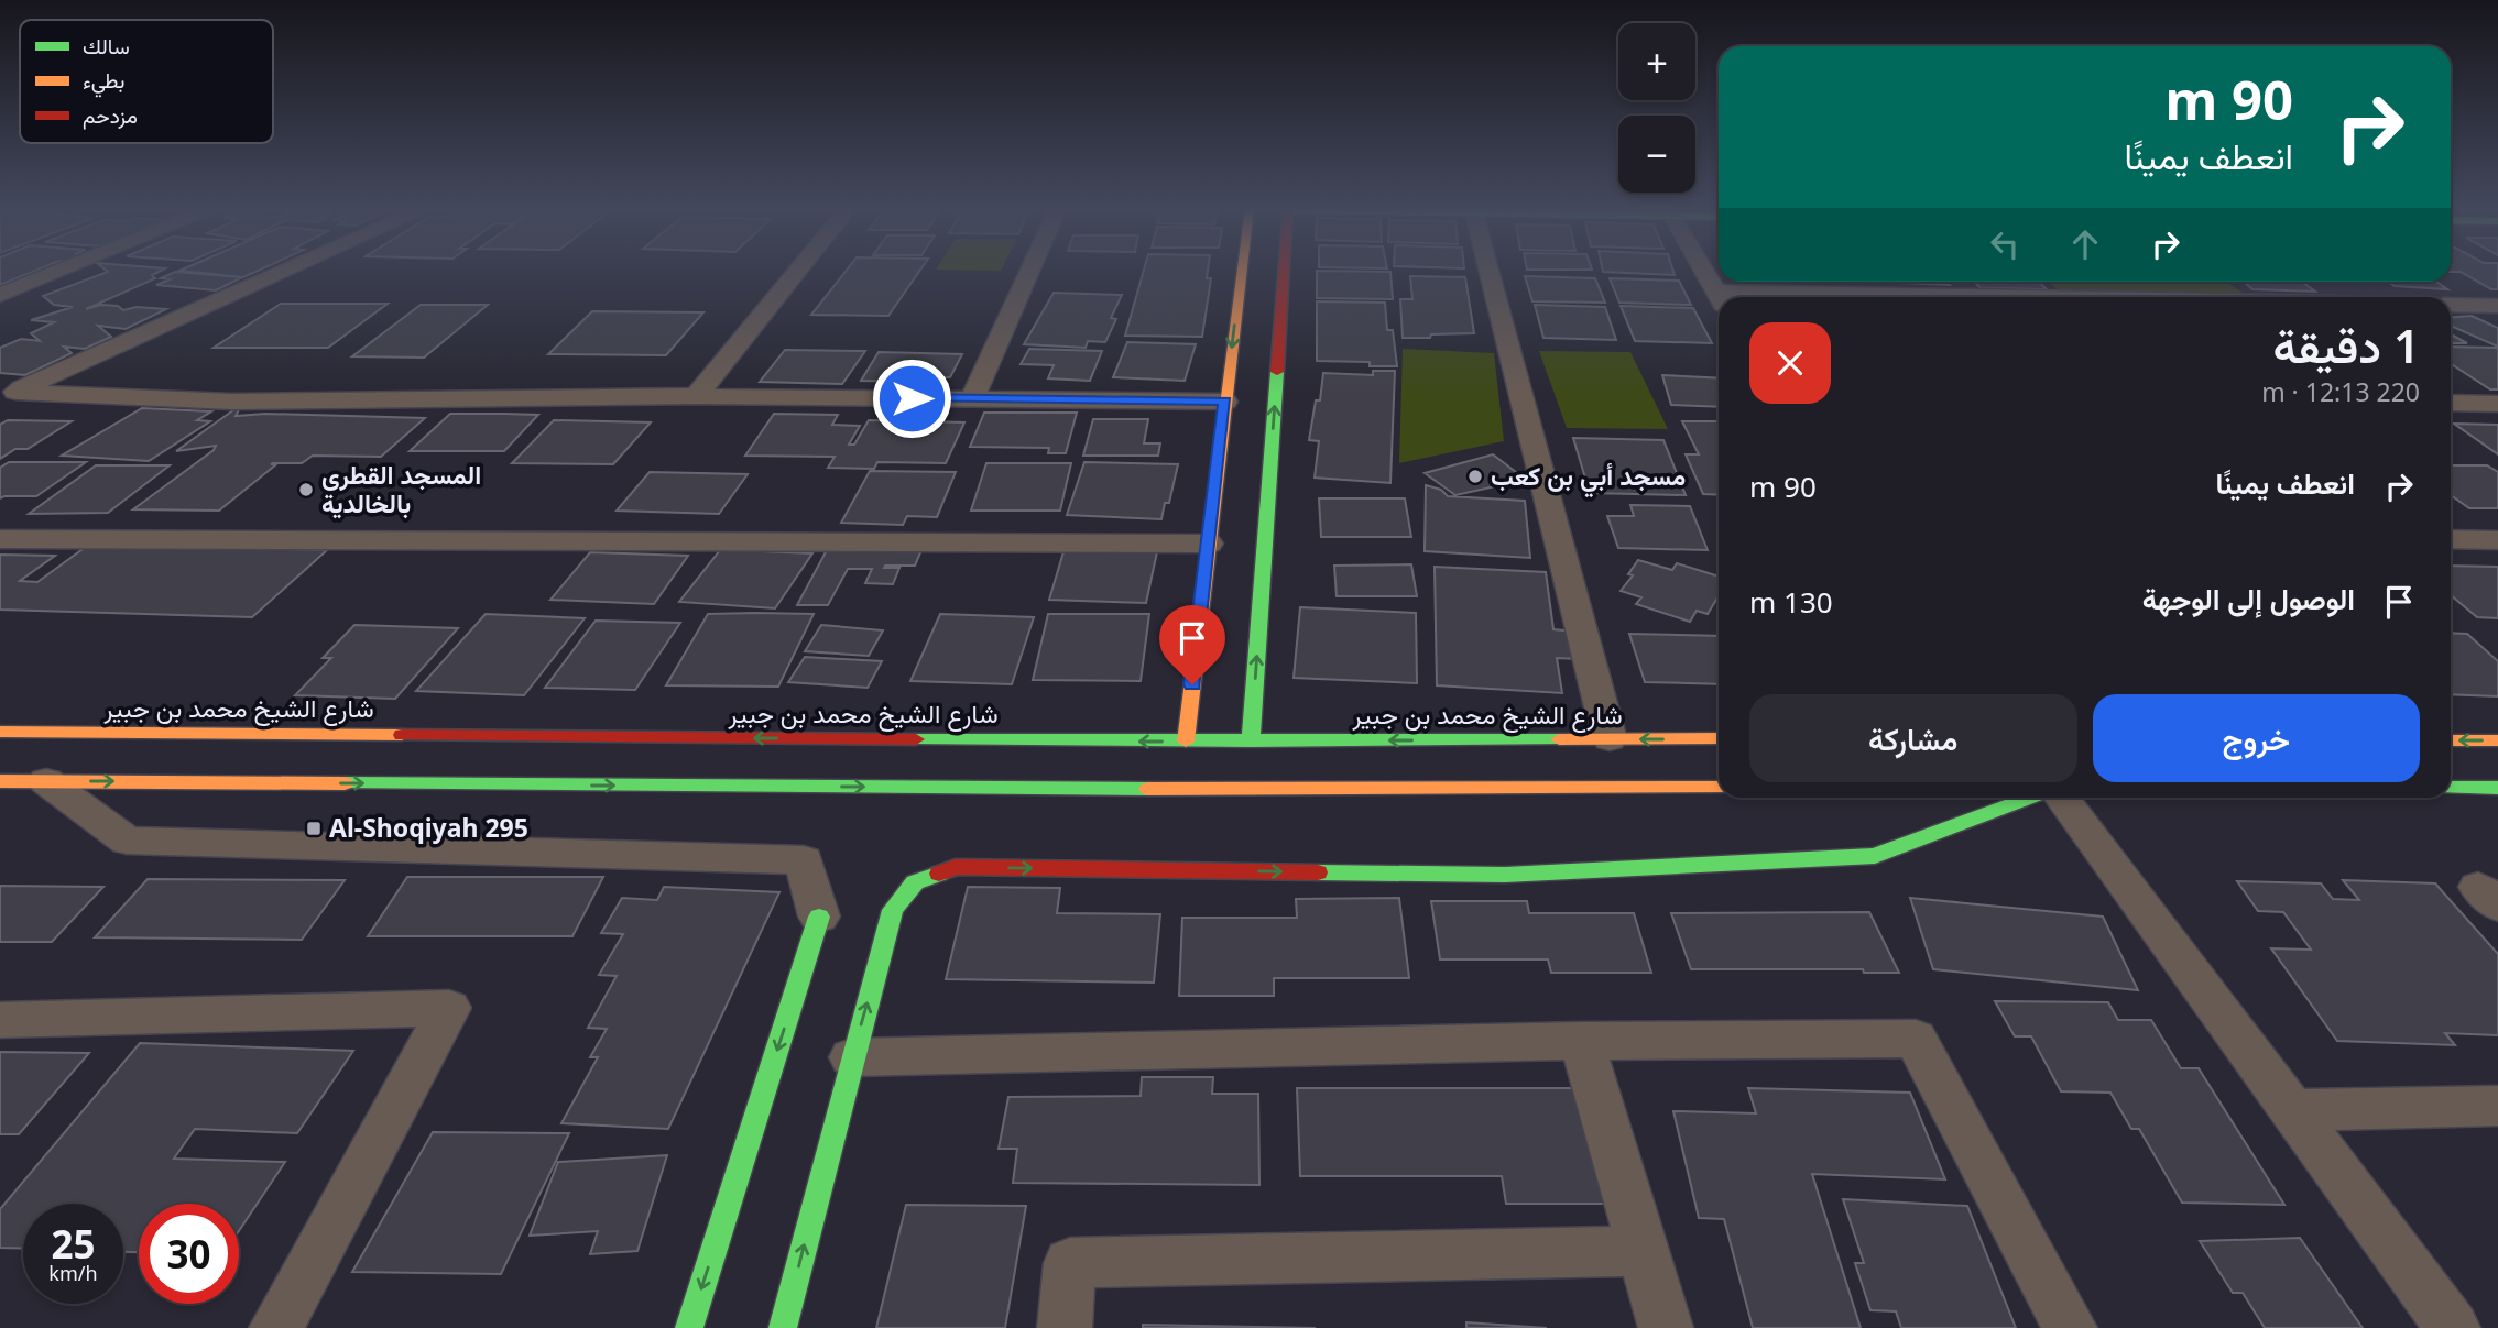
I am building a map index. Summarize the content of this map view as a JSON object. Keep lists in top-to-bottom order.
{
  "streets": {
    "street": ["شارع الشيخ محمد بن جبير"]
  },
  "places": {
    "other": ["مسجد أبي بن كعب", "المسجد القطري بالخالدية"],
    "transit": ["Al-Shoqiyah 295"]
  },
  "legend": ["سالك", "بطيء", "مزدحم"],
  "page": {
    "map_buttons": ["+", "−"],
    "turn": ["90 m", "انعطف يمينًا"],
    "heading": ["1 دقيقة", "220 m · 12:13"],
    "list": [
      {
        "name": "انعطف يمينًا",
        "value": "90 m"
      },
      {
        "name": "الوصول إلى الوجهة",
        "value": "130 m"
      }
    ],
    "buttons": ["خروج", "مشاركة"],
    "speed": "25 km/h",
    "limit": "30"
  }
}
